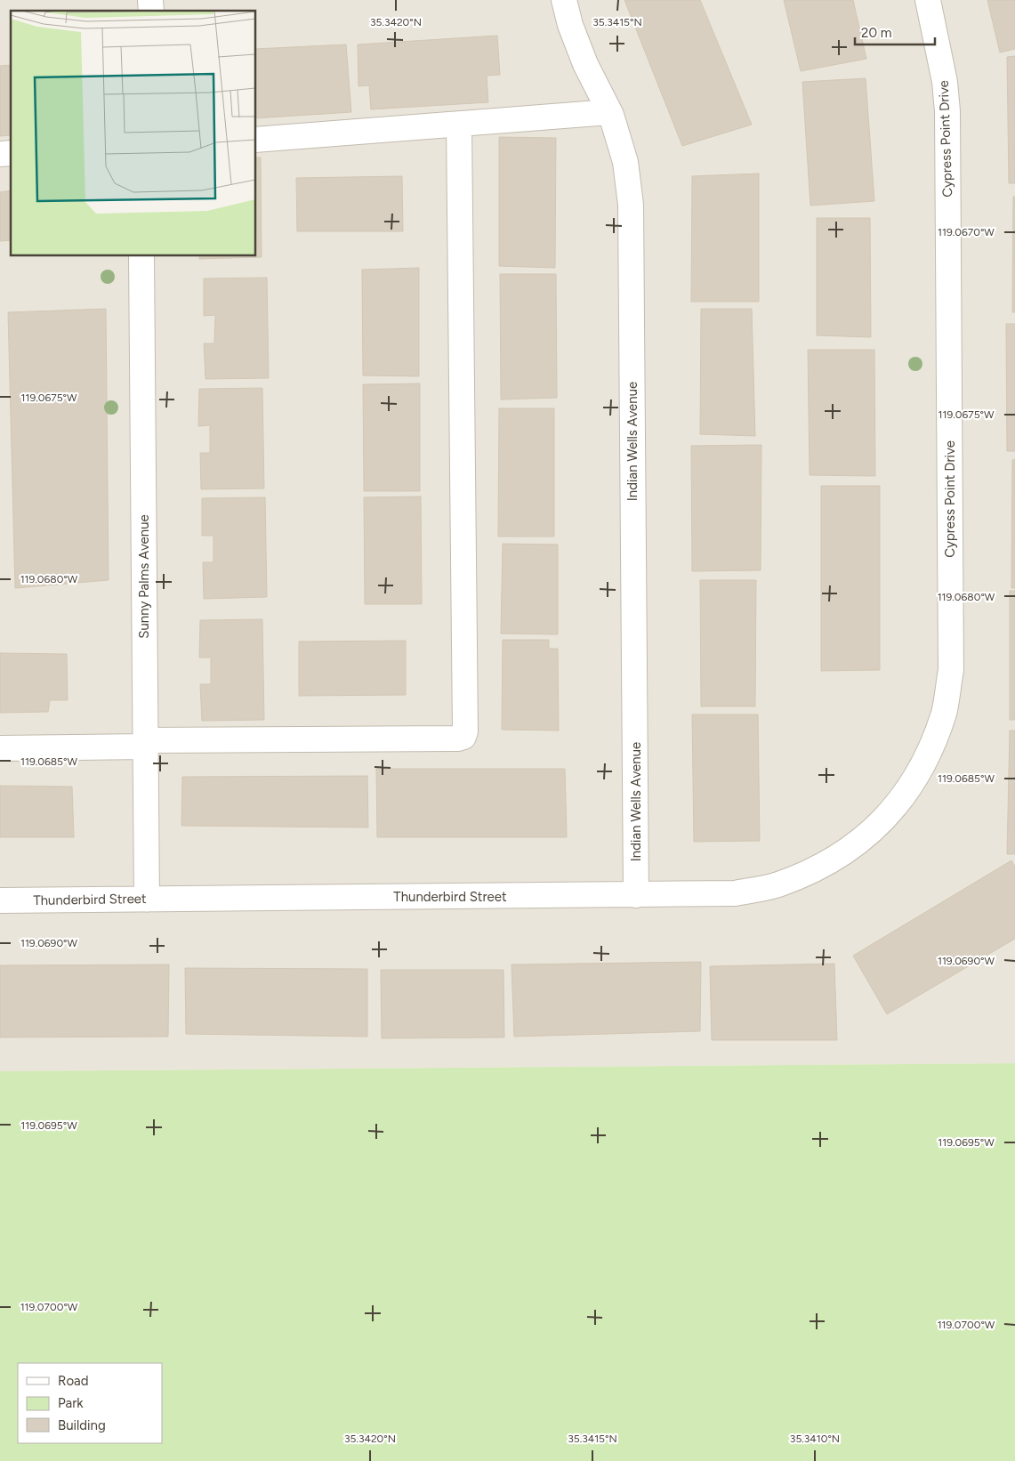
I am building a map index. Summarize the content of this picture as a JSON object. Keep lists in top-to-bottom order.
{
  "streets": {
    "street": [
      "Cypress Point Drive",
      "Indian Wells Avenue",
      "Sunny Palms Avenue",
      "Thunderbird Street"
    ]
  },
  "crossings": [
    ["Cypress Point Drive", "Thunderbird Street"],
    ["Indian Wells Avenue", "Thunderbird Street"],
    ["Sunny Palms Avenue", "Thunderbird Street"]
  ],
  "legend": ["Road", "Park", "Building"],
  "scale_bar": "20 m",
  "coordinates": [
    "35.3420°N",
    "35.3415°N",
    "119.0670°W",
    "119.0675°W",
    "119.0680°W",
    "119.0685°W",
    "119.0690°W",
    "119.0695°W",
    "119.0700°W",
    "35.3410°N"
  ]
}
